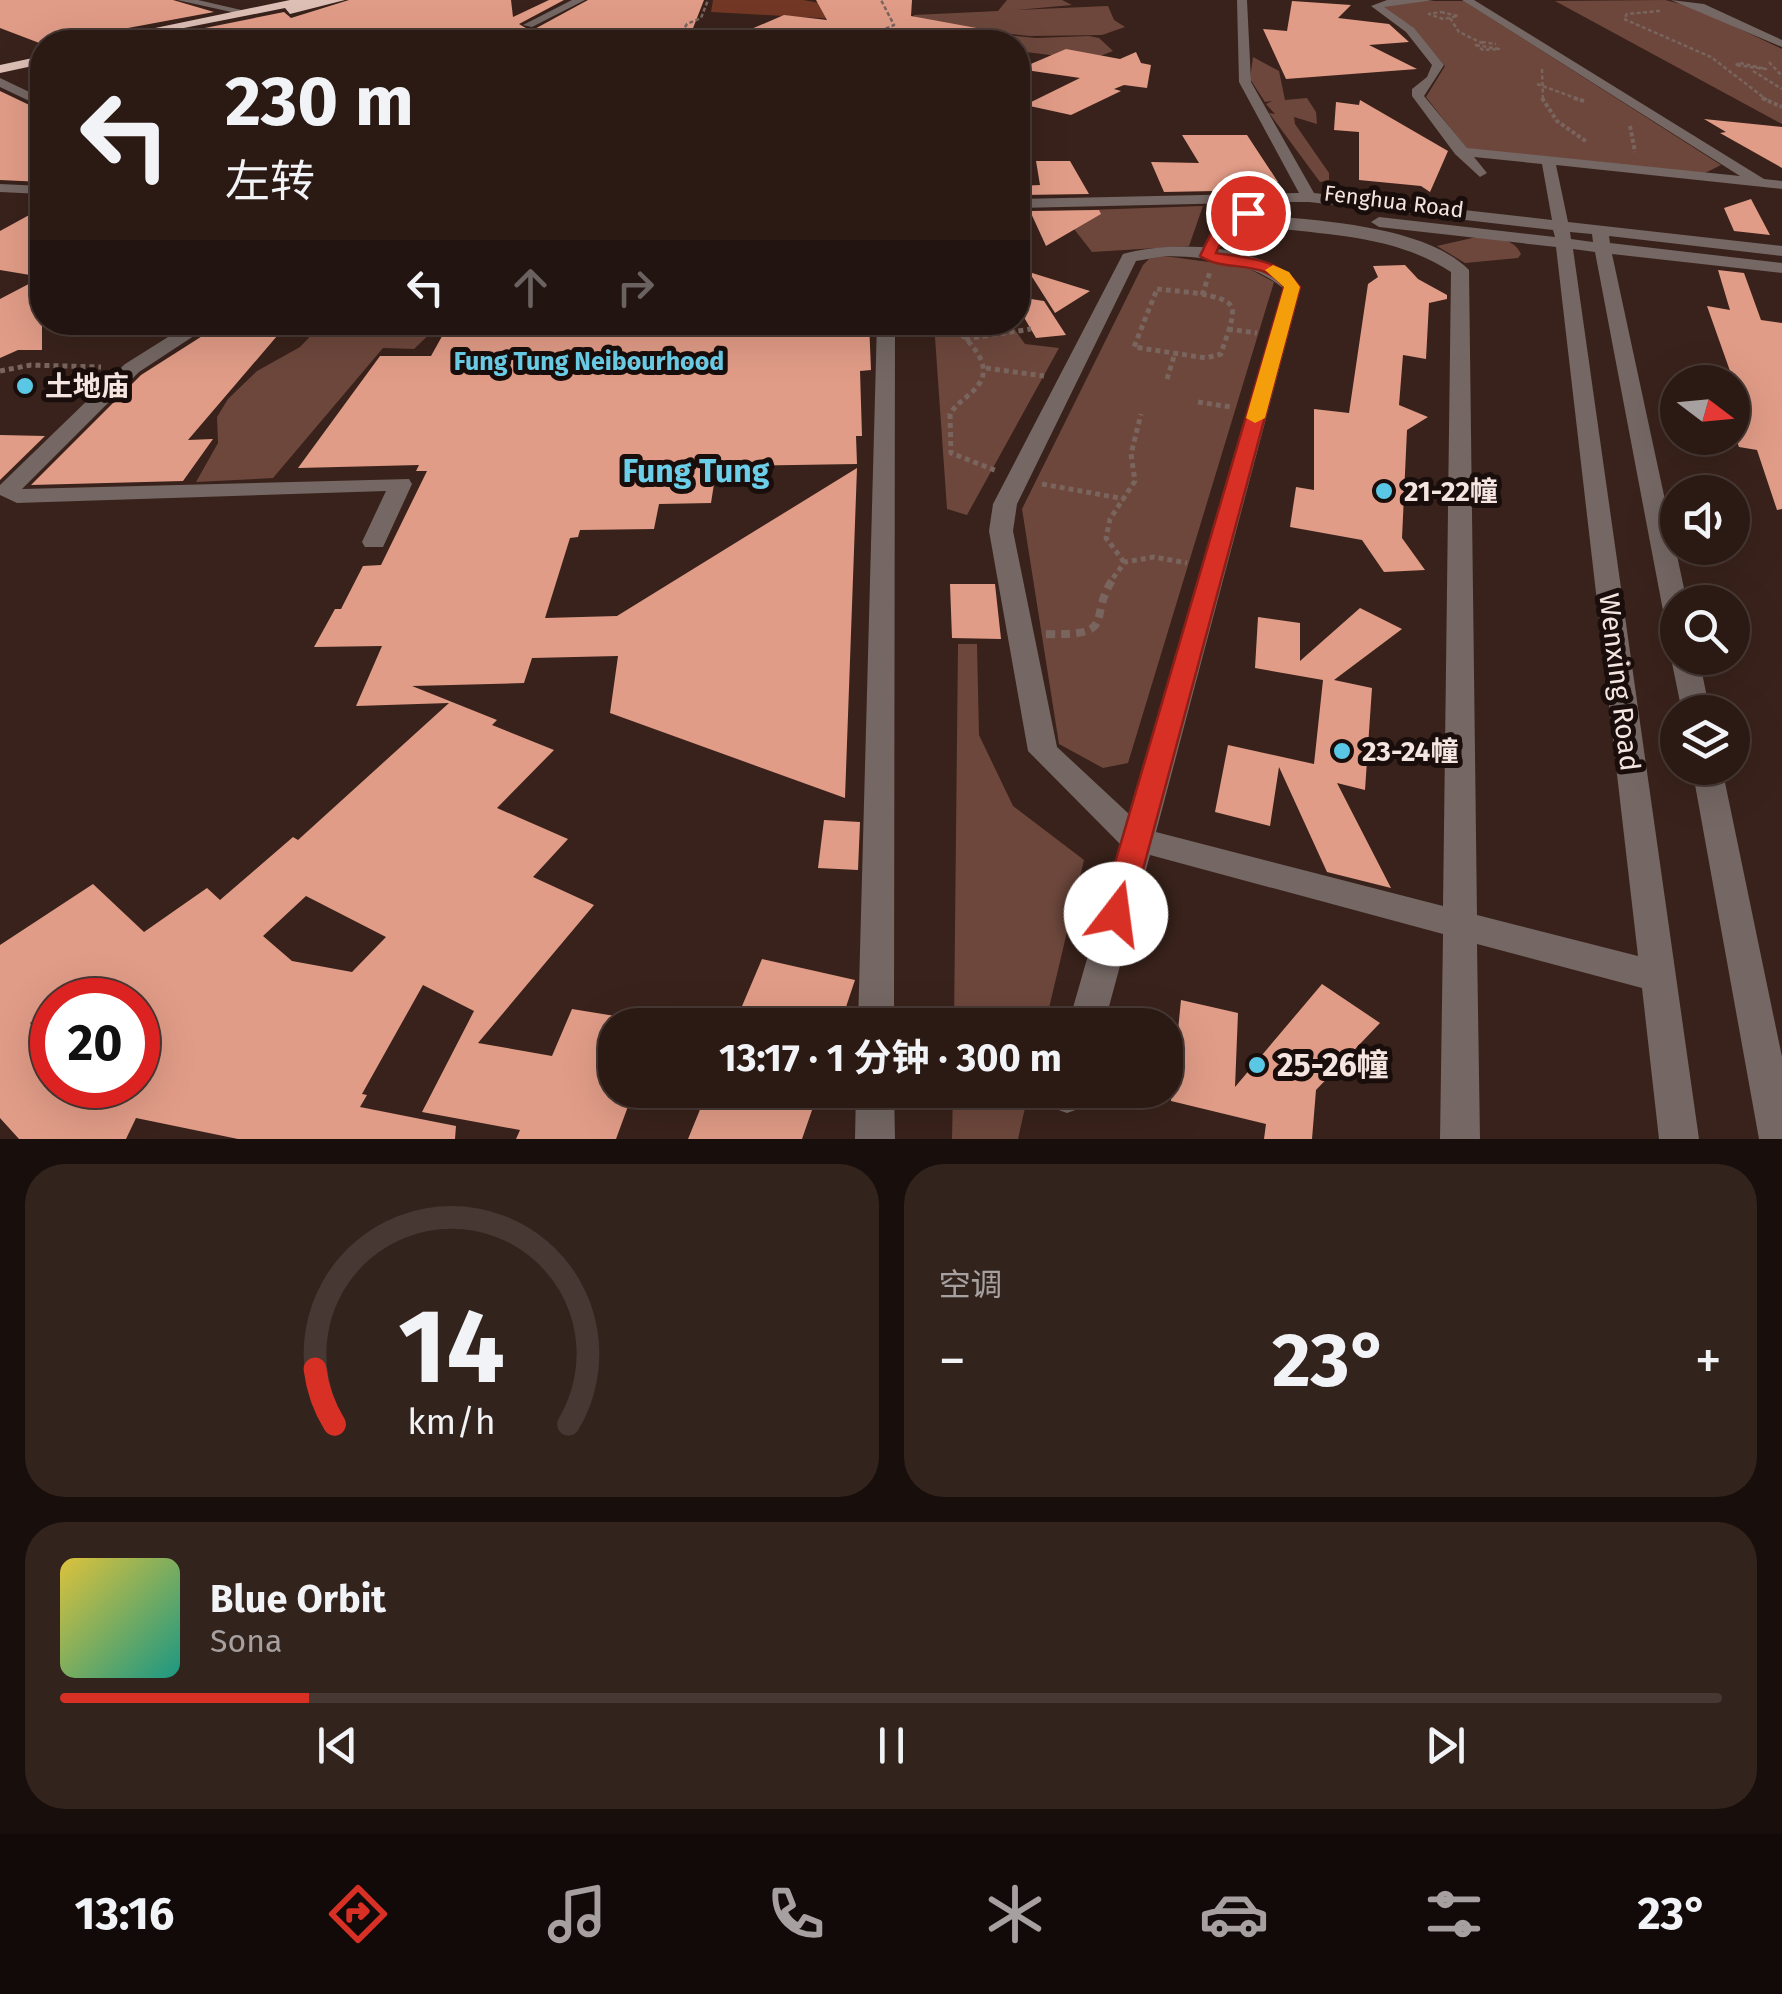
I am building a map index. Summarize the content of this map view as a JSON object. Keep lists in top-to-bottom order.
{
  "streets": {
    "street": ["Fenghua Road", "Wenxing Road"]
  },
  "crossings": [
    ["Fenghua Road", "Wenxing Road"]
  ],
  "districts": ["Fung Tung Neibourhood", "Fung Tung"],
  "places": [
    "土地庙",
    "21-22幢",
    "23-24幢",
    "25-26幢"
  ],
  "north": "right",
  "page": {
    "turn": ["230 m", "左转"],
    "limit": "20",
    "trip": "13:17 · 1 分钟 · 300 m",
    "tile": "空调",
    "heat": ["−", "23°", "+"],
    "song": ["Blue Orbit", "Sona"],
    "tabs": ["13:16", "23°"],
    "gauge": ["14", "km/h"]
  }
}
